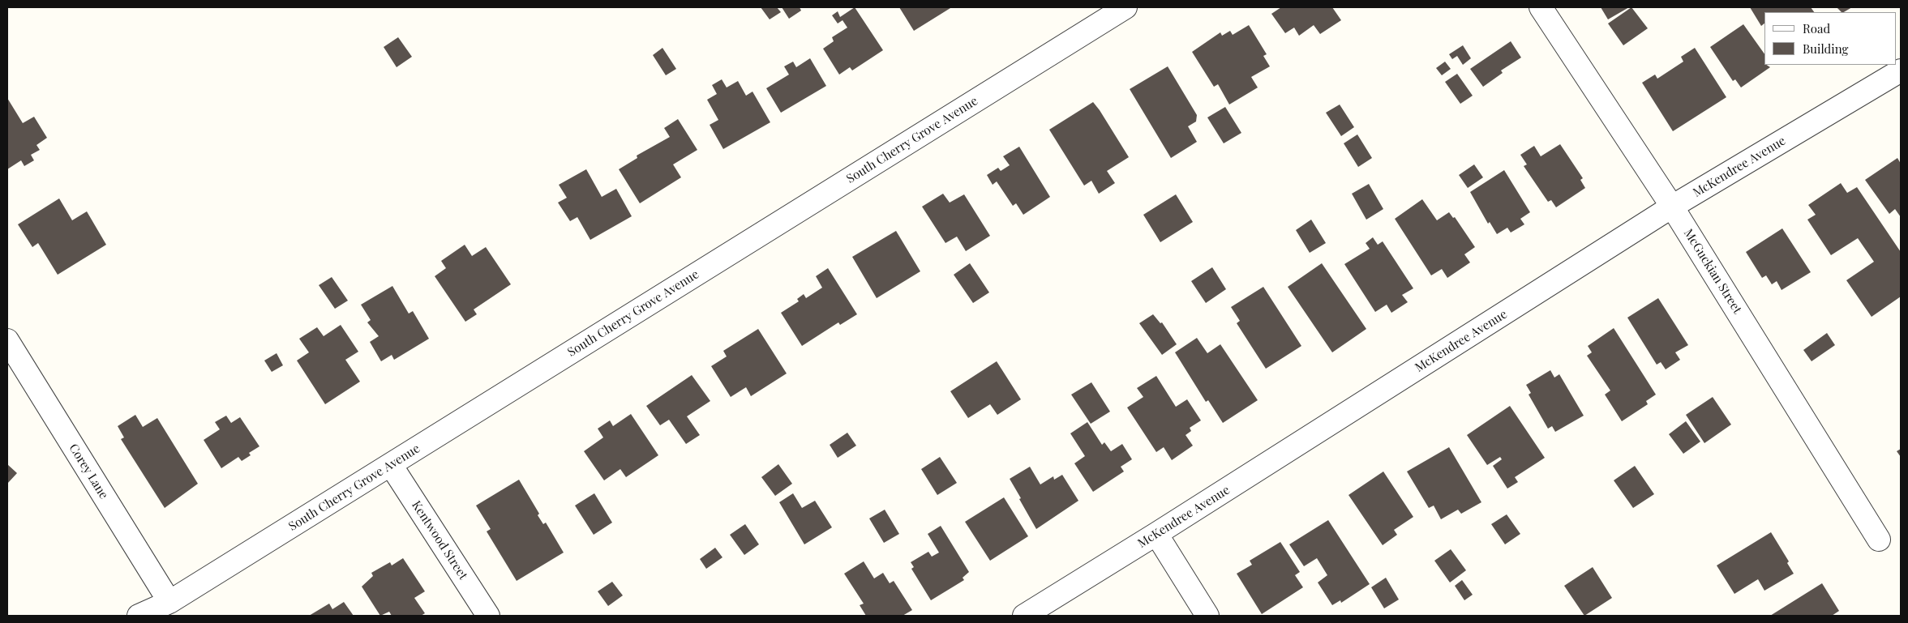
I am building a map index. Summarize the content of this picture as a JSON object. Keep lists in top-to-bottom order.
{
  "streets": {
    "street": [
      "South Cherry Grove Avenue",
      "McKendree Avenue",
      "McGuckian Street",
      "Corey Lane",
      "Kentwood Street"
    ]
  },
  "crossings": [
    ["South Cherry Grove Avenue", "Corey Lane"],
    ["South Cherry Grove Avenue", "Kentwood Street"],
    ["McKendree Avenue", "McGuckian Street"]
  ],
  "legend": ["Road", "Building"]
}
